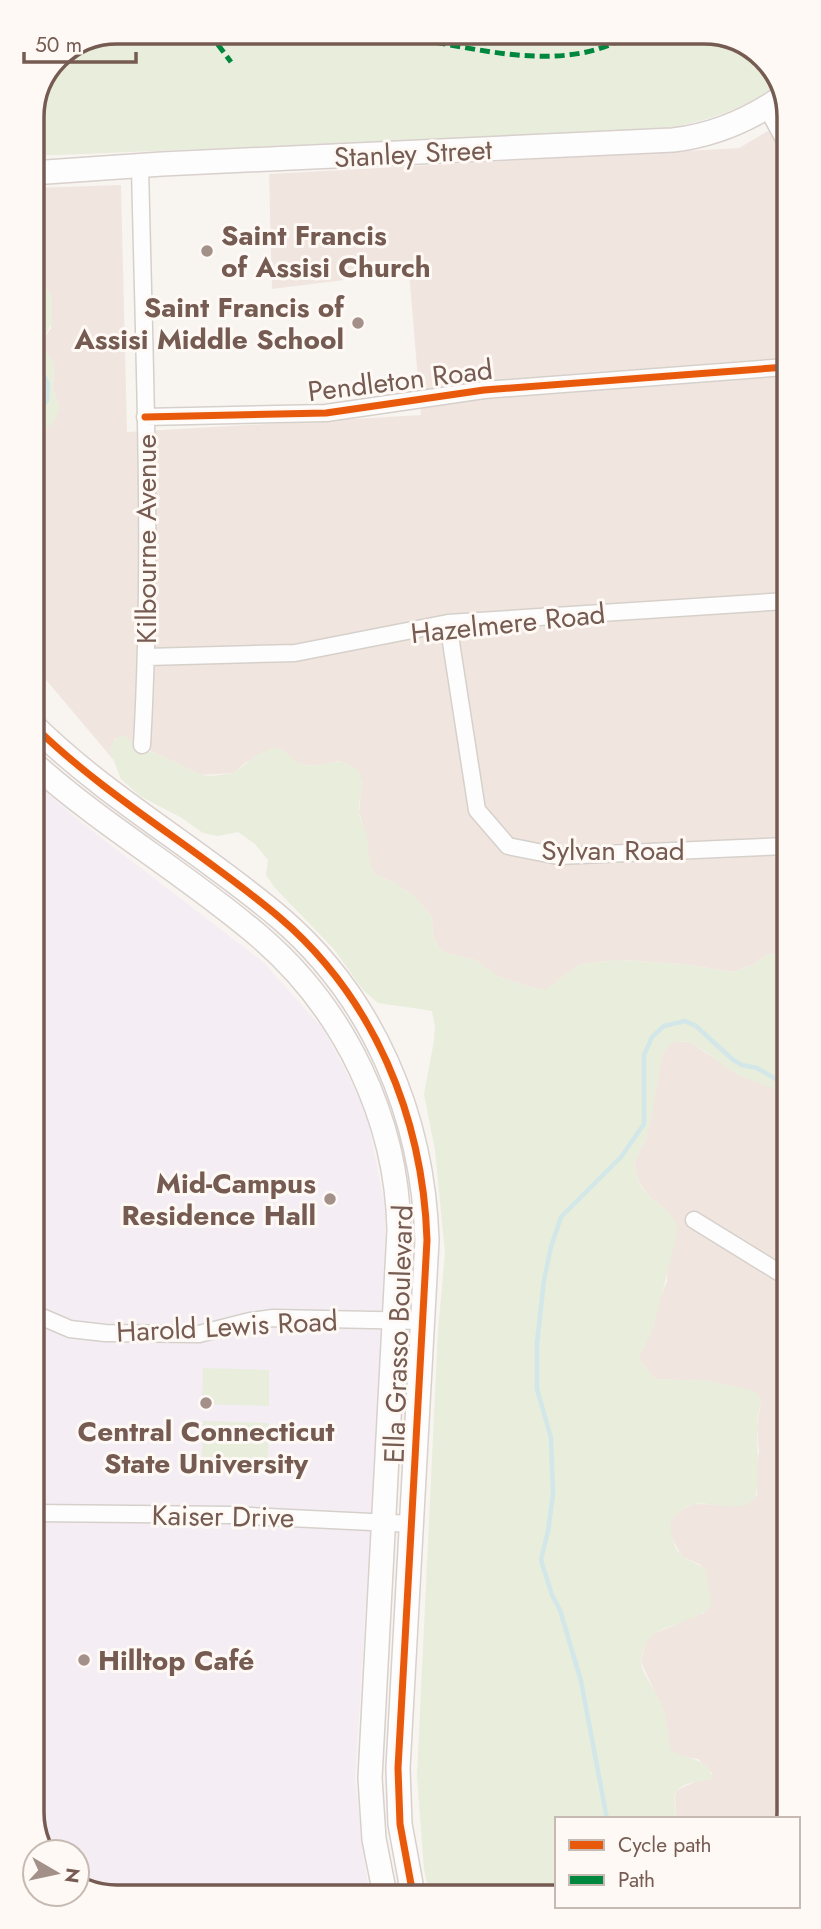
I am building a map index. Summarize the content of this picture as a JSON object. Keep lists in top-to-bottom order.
{
  "streets": {
    "main road": ["Stanley Street", "Ella Grasso Boulevard"],
    "street": [
      "Pendleton Road",
      "Kilbourne Avenue",
      "Hazelmere Road",
      "Sylvan Road",
      "Harold Lewis Road",
      "Kaiser Drive"
    ]
  },
  "crossings": [
    ["Stanley Street", "Kilbourne Avenue"],
    ["Pendleton Road", "Kilbourne Avenue"],
    ["Kilbourne Avenue", "Hazelmere Road"],
    ["Hazelmere Road", "Sylvan Road"],
    ["Harold Lewis Road", "Ella Grasso Boulevard"],
    ["Ella Grasso Boulevard", "Kaiser Drive"]
  ],
  "places": [
    "Saint Francis of Assisi Church",
    "Saint Francis of Assisi Middle School",
    "Mid-Campus Residence Hall",
    "Central Connecticut State University",
    "Hilltop Café"
  ],
  "legend": ["Cycle path", "Path"],
  "scale_bar": "50 m",
  "north": "right"
}
